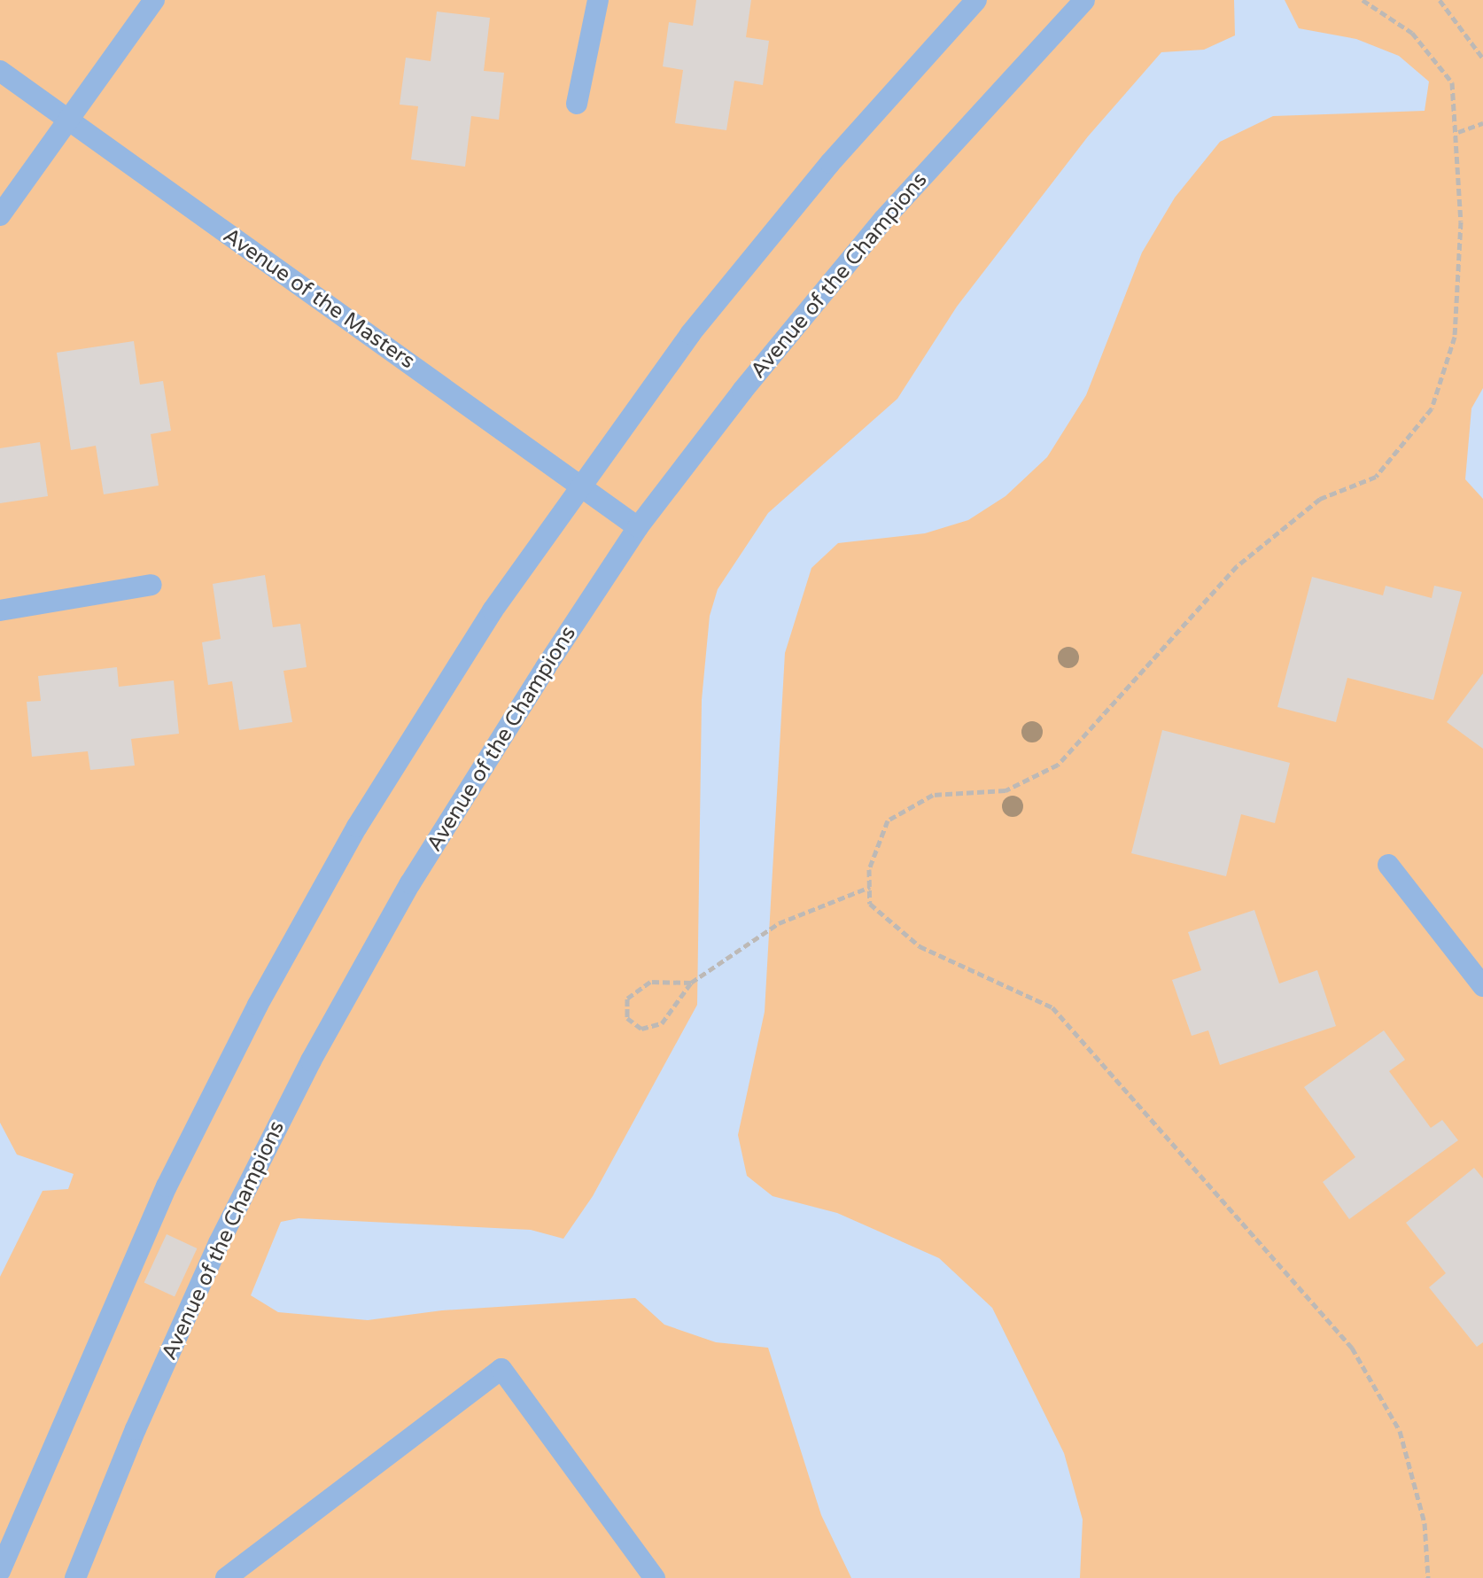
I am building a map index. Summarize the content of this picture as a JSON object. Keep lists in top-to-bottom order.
{
  "streets": {
    "street": ["Avenue of the Champions", "Avenue of the Masters"]
  },
  "crossings": [
    ["Avenue of the Champions", "Avenue of the Masters"]
  ]
}
